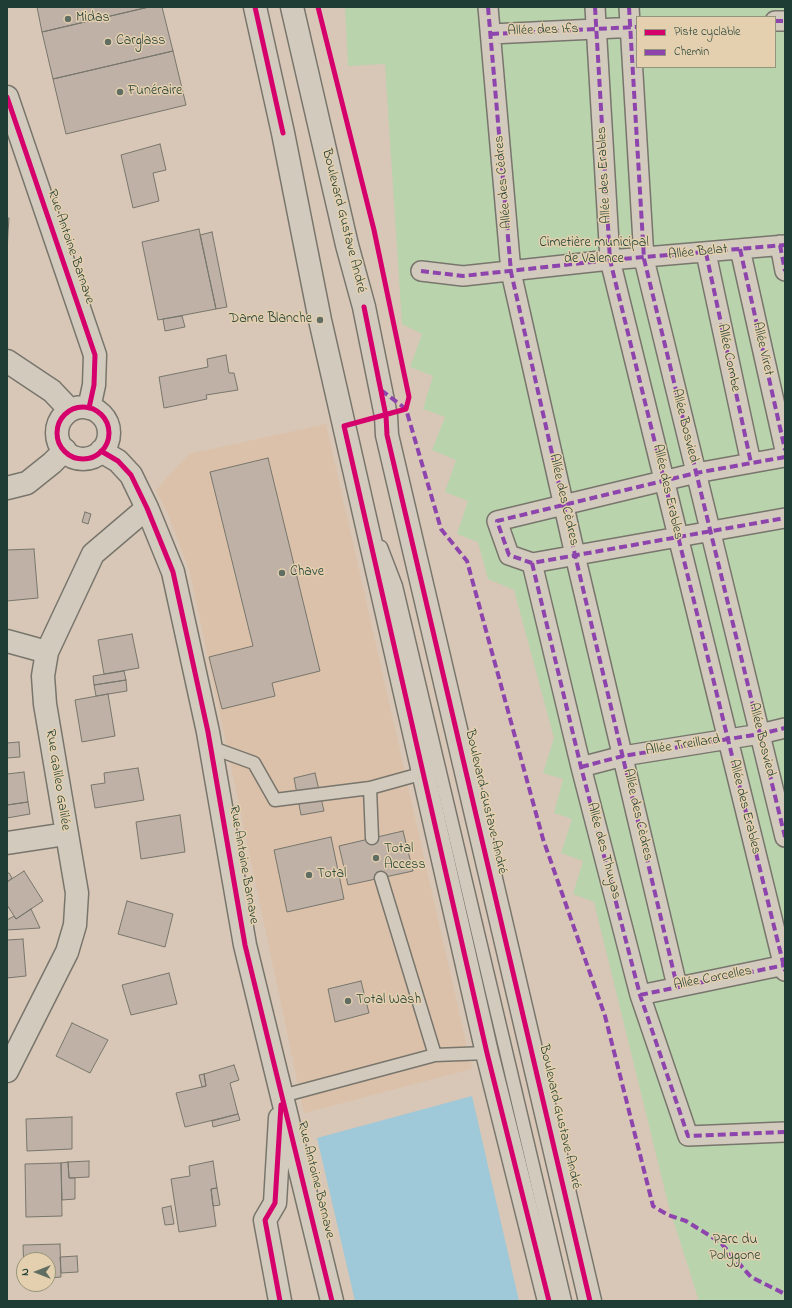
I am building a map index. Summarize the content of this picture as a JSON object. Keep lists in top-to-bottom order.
{
  "streets": {
    "main road": ["Boulevard Gustave André", "Rue Antoine Barnave", "Rue Galileo Galilée"],
    "street": [
      "Allée des Ifs",
      "Allée des Erables",
      "Allée des Cèdres",
      "Allée Belat",
      "Allée Viret",
      "Allée Combe",
      "Allée Bosvied",
      "Allée Treillard",
      "Allée des Thuyas",
      "Allée Corcelles"
    ]
  },
  "crossings": [
    ["Allée des Ifs", "Allée des Erables"],
    ["Allée des Ifs", "Allée des Cèdres"],
    ["Allée des Ifs", "Allée Bosvied"],
    ["Allée des Erables", "Allée Belat"],
    ["Allée des Erables", "Allée Treillard"],
    ["Allée des Erables", "Allée Corcelles"],
    ["Allée des Cèdres", "Allée Belat"],
    ["Allée des Cèdres", "Allée Treillard"],
    ["Allée des Cèdres", "Allée Corcelles"],
    ["Rue Antoine Barnave", "Rue Galileo Galilée"],
    ["Allée Belat", "Allée Viret"],
    ["Allée Belat", "Allée Combe"],
    ["Allée Belat", "Allée Bosvied"],
    ["Allée Bosvied", "Allée Treillard"],
    ["Allée Treillard", "Allée des Thuyas"],
    ["Allée des Thuyas", "Allée Corcelles"]
  ],
  "parks": ["Cimetière municipal de Valence", "Parc du Polygone"],
  "places": [
    "Midas",
    "Carglass",
    "Funéraire",
    "Dame Blanche",
    "Chave",
    "Total Access",
    "Total",
    "Total Wash"
  ],
  "legend": ["Piste cyclable", "Chemin"],
  "north": "left"
}
